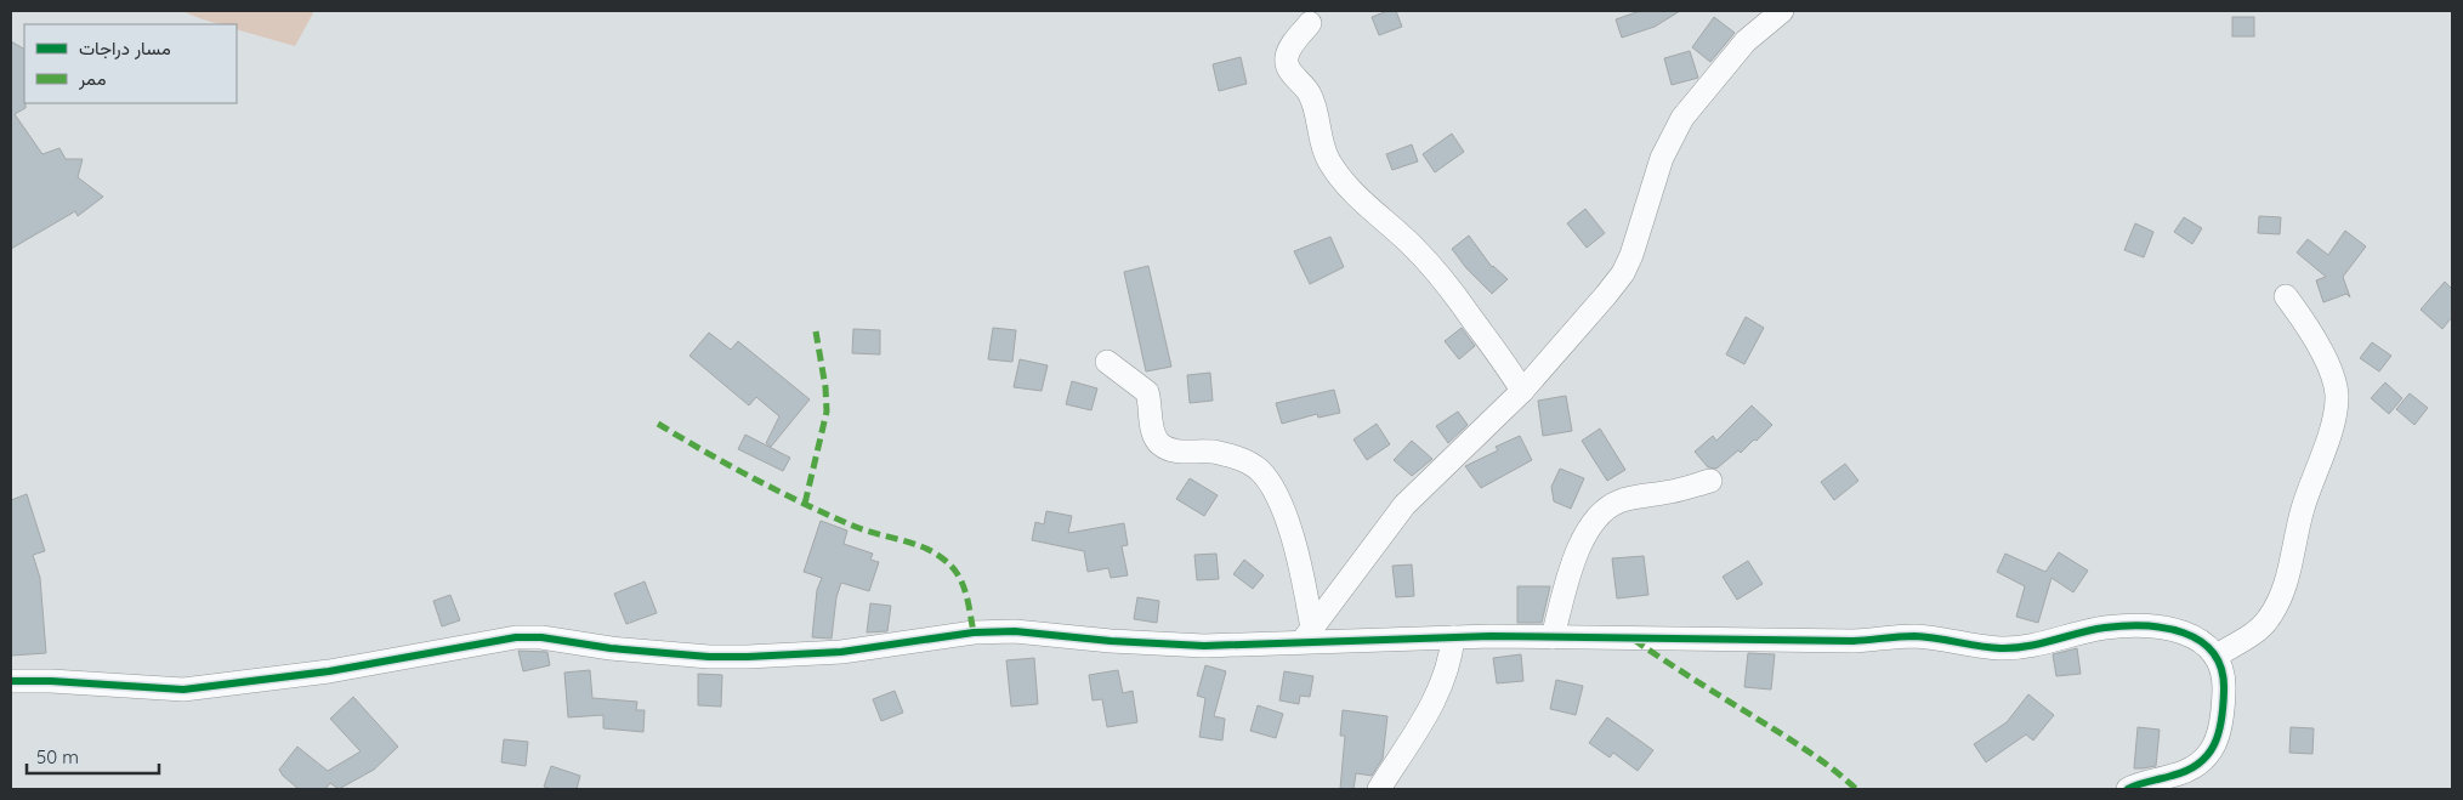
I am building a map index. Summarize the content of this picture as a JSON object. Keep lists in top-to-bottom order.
{
  "legend": ["مسار دراجات", "ممر"],
  "scale_bar": "50 m"
}
